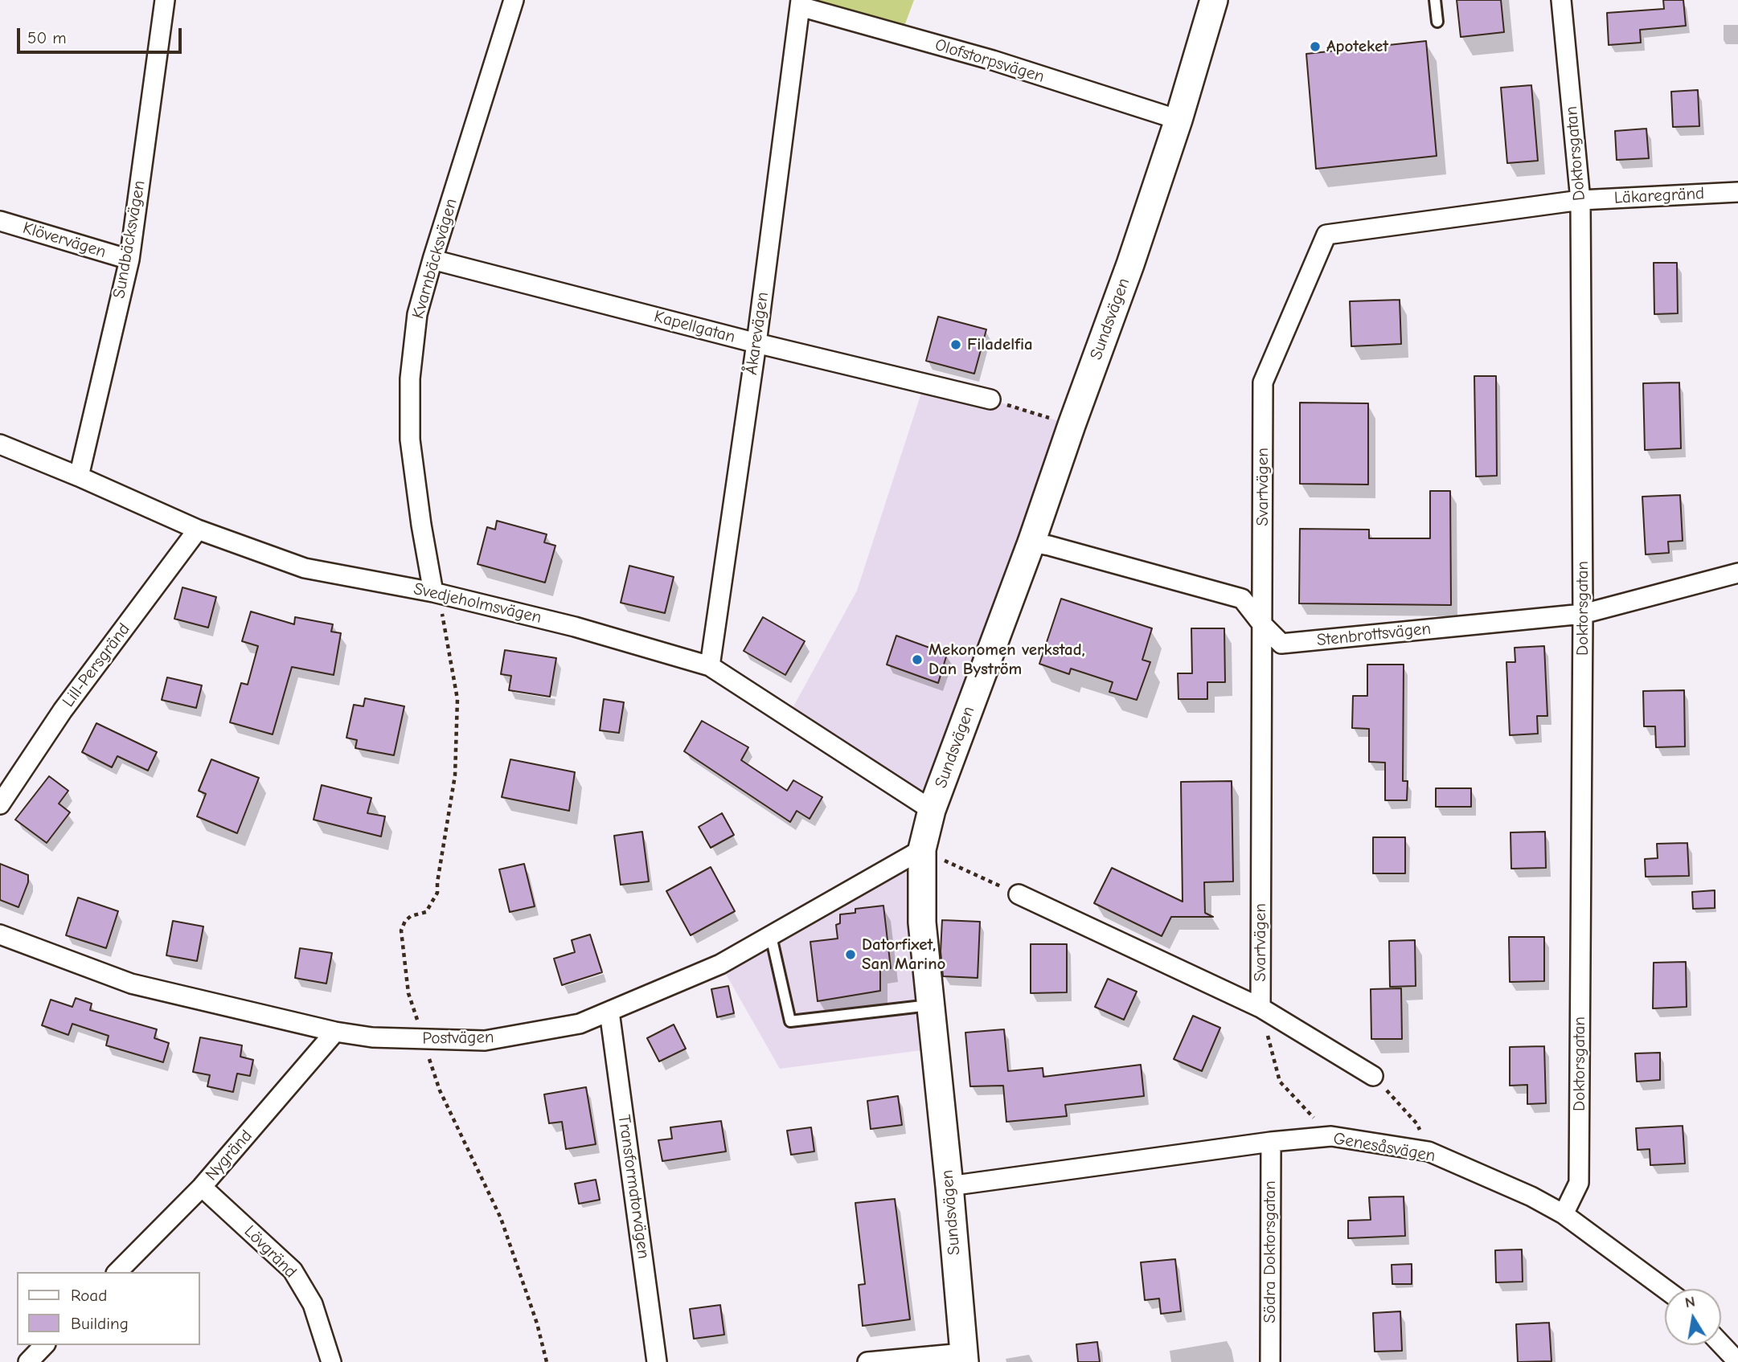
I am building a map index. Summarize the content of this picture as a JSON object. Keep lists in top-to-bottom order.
{
  "streets": {
    "street": [
      "Olofstorpsvägen",
      "Doktorsgatan",
      "Läkaregränd",
      "Sundbäcksvägen",
      "Klövervägen",
      "Kvarnbäcksvägen",
      "Sundsvägen",
      "Kapellgatan",
      "Åkarevägen",
      "Svartvägen",
      "Svedjeholmsvägen",
      "Stenbrottsvägen",
      "Lill-Persgränd",
      "Postvägen",
      "Genesåsvägen",
      "Nygränd",
      "Transformatorvägen",
      "Lövgränd",
      "Södra Doktorsgatan"
    ]
  },
  "crossings": [
    ["Olofstorpsvägen", "Sundsvägen"],
    ["Olofstorpsvägen", "Åkarevägen"],
    ["Doktorsgatan", "Läkaregränd"],
    ["Doktorsgatan", "Svartvägen"],
    ["Doktorsgatan", "Stenbrottsvägen"],
    ["Doktorsgatan", "Genesåsvägen"],
    ["Läkaregränd", "Svartvägen"],
    ["Sundbäcksvägen", "Klövervägen"],
    ["Sundbäcksvägen", "Svedjeholmsvägen"],
    ["Kvarnbäcksvägen", "Kapellgatan"],
    ["Kvarnbäcksvägen", "Svedjeholmsvägen"],
    ["Sundsvägen", "Svedjeholmsvägen"],
    ["Sundsvägen", "Stenbrottsvägen"],
    ["Sundsvägen", "Postvägen"],
    ["Sundsvägen", "Genesåsvägen"],
    ["Kapellgatan", "Åkarevägen"],
    ["Åkarevägen", "Svedjeholmsvägen"],
    ["Svartvägen", "Stenbrottsvägen"],
    ["Svedjeholmsvägen", "Lill-Persgränd"],
    ["Postvägen", "Nygränd"],
    ["Postvägen", "Transformatorvägen"],
    ["Genesåsvägen", "Södra Doktorsgatan"],
    ["Nygränd", "Lövgränd"]
  ],
  "places": [
    "Apoteket",
    "Filadelfia",
    "Mekonomen verkstad, Dan Byström",
    "Datorfixet, San Marino"
  ],
  "legend": ["Road", "Building"],
  "scale_bar": "50 m",
  "north": "top"
}
